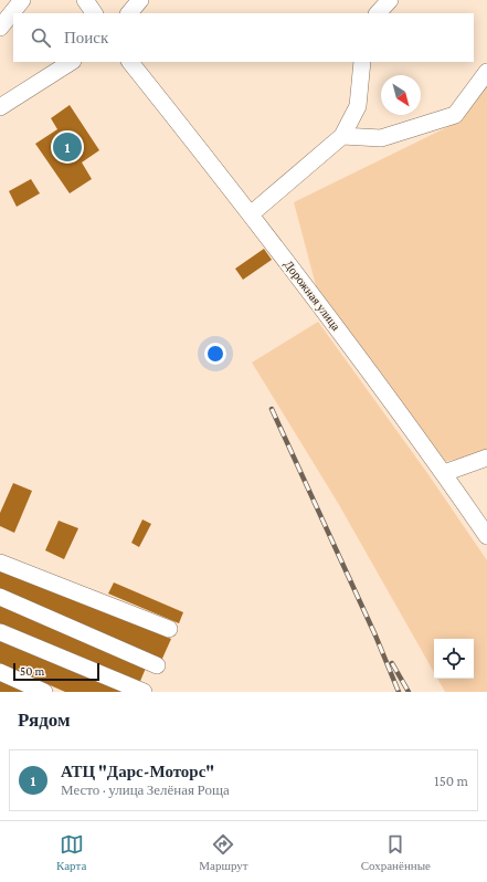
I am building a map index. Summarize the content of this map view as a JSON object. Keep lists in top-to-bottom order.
{
  "streets": {
    "street": ["Дорожная улица"]
  },
  "scale_bar": "50 m",
  "north": "bottom right",
  "page": {
    "search": "Поиск",
    "pins": "1",
    "scale": "50 m",
    "heading": "Рядом",
    "list": [
      {
        "mark": "1",
        "name": "АТЦ \"Дарс-Моторс\"",
        "note": "Место · улица Зелёная Роща",
        "value": "150 m"
      }
    ],
    "nav": ["Карта", "Маршрут", "Сохранённые"]
  }
}
